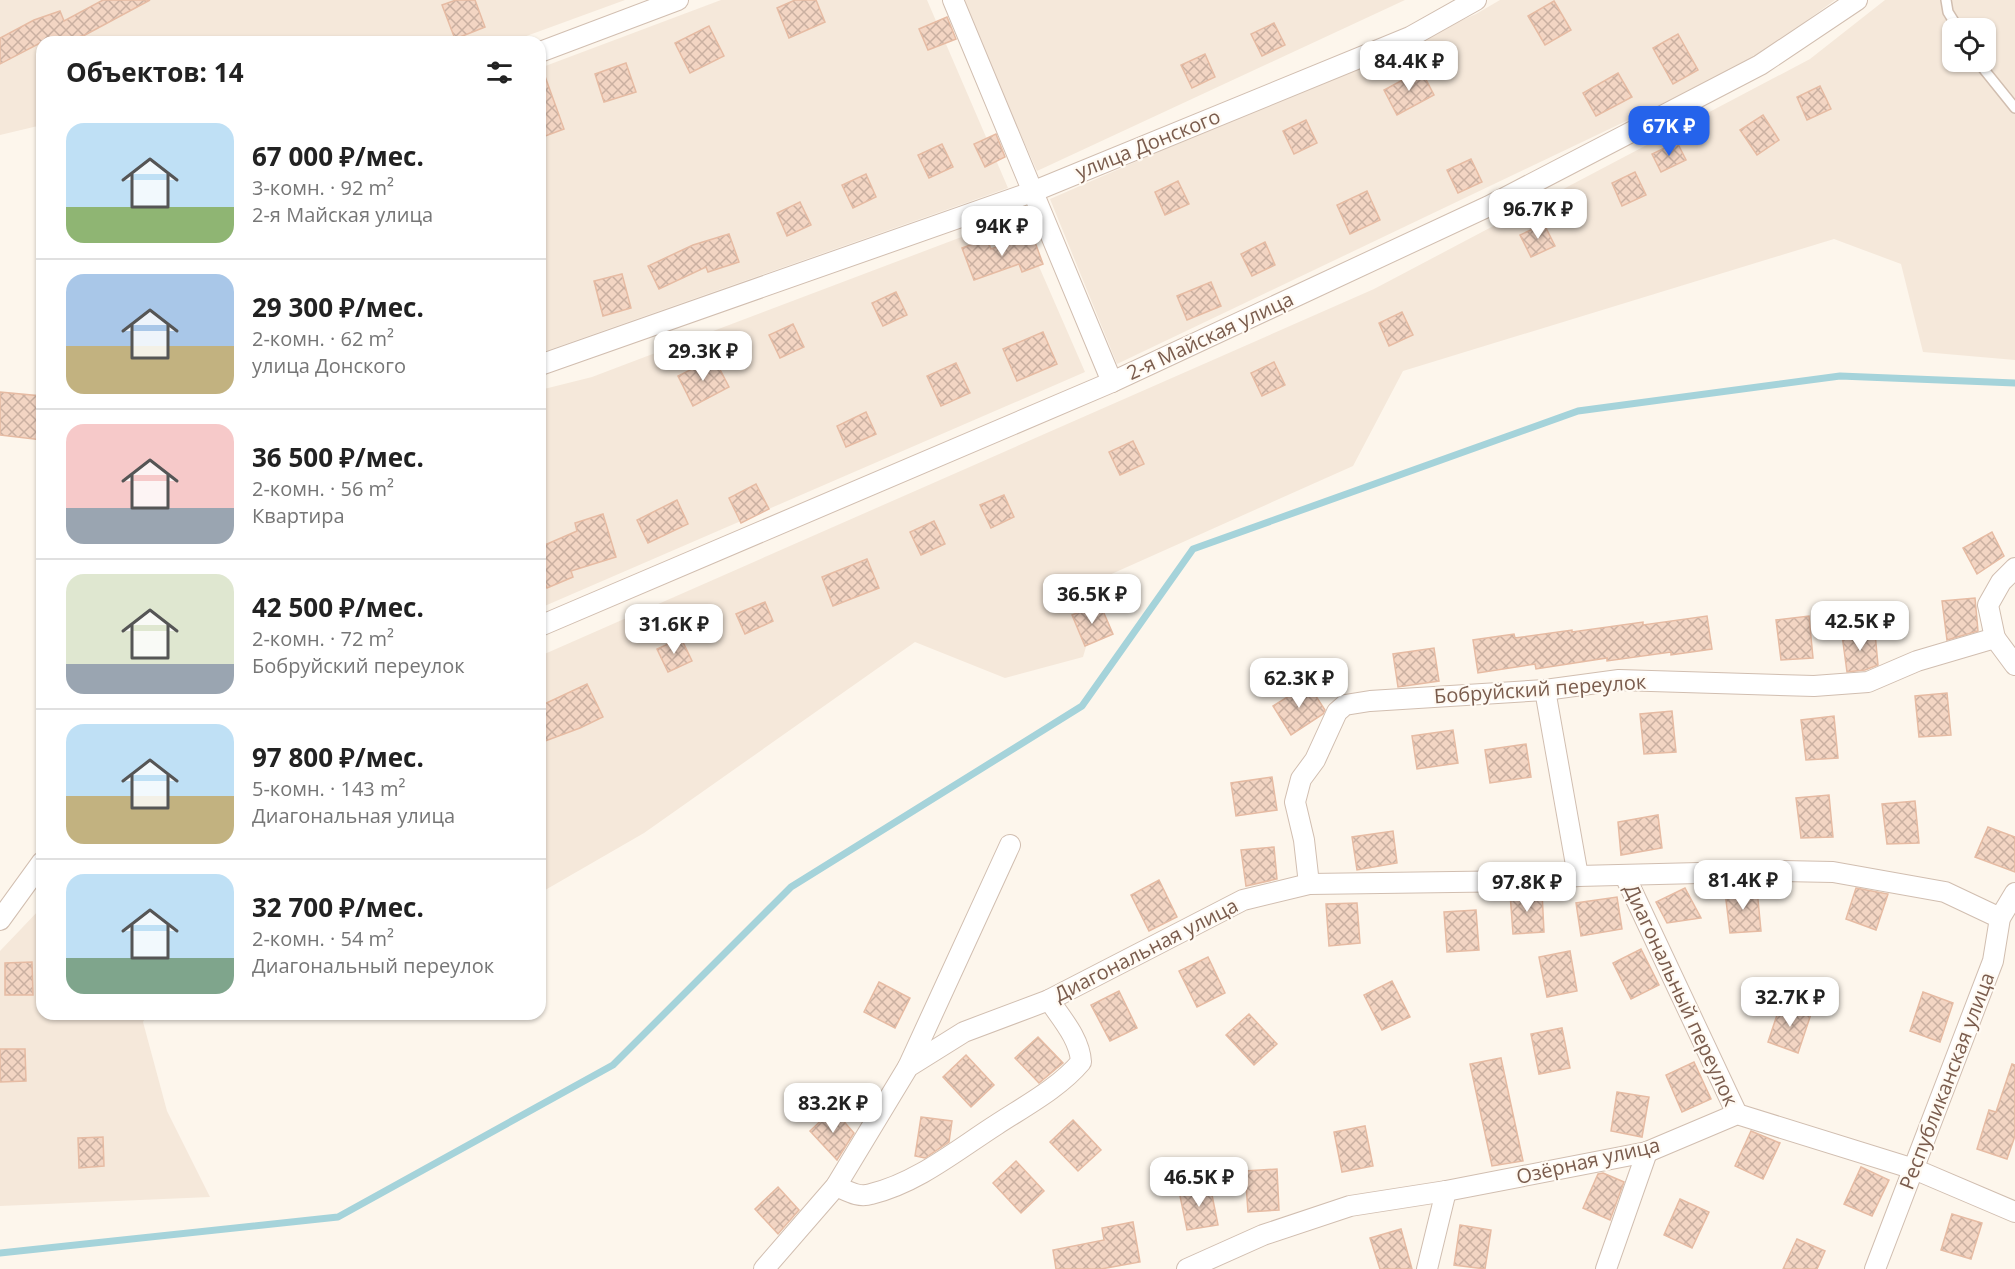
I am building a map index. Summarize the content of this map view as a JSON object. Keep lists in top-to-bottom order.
{
  "streets": {
    "street": [
      "улица Донского",
      "2-я Майская улица",
      "Бобруйский переулок",
      "Диагональная улица",
      "Диагональный переулок",
      "Республиканская улица",
      "Озёрная улица"
    ]
  },
  "crossings": [
    ["Бобруйский переулок", "Диагональная улица"],
    ["Диагональная улица", "Диагональный переулок"],
    ["Диагональная улица", "Республиканская улица"],
    ["Диагональный переулок", "Озёрная улица"]
  ],
  "page": {
    "heading": "Объектов: 14",
    "price": [
      "84.4K ₽",
      "67K ₽",
      "96.7K ₽",
      "94K ₽",
      "29.3K ₽",
      "36.5K ₽",
      "42.5K ₽",
      "31.6K ₽",
      "62.3K ₽",
      "81.4K ₽",
      "97.8K ₽",
      "32.7K ₽",
      "83.2K ₽",
      "46.5K ₽"
    ],
    "list": [
      {
        "name": "67 000 ₽/мес.",
        "note": "3-комн. · 92 m² · 2-я Майская улица"
      },
      {
        "name": "29 300 ₽/мес.",
        "note": "2-комн. · 62 m² · улица Донского"
      },
      {
        "name": "36 500 ₽/мес.",
        "note": "2-комн. · 56 m² · Квартира"
      },
      {
        "name": "42 500 ₽/мес.",
        "note": "2-комн. · 72 m² · Бобруйский переулок"
      },
      {
        "name": "97 800 ₽/мес.",
        "note": "5-комн. · 143 m² · Диагональная улица"
      },
      {
        "name": "32 700 ₽/мес.",
        "note": "2-комн. · 54 m² · Диагональный переулок"
      }
    ]
  }
}
